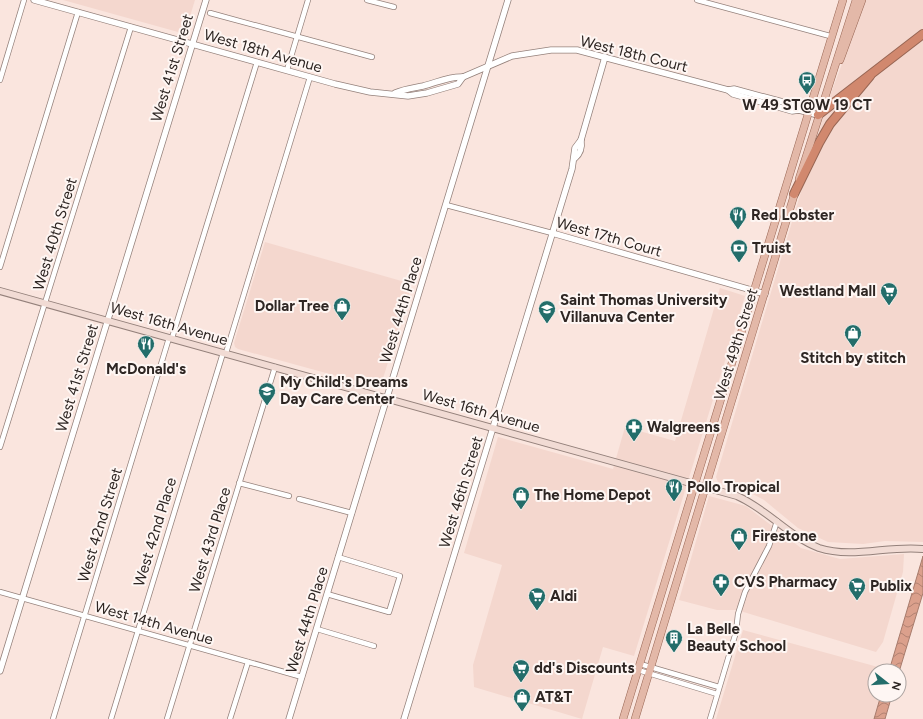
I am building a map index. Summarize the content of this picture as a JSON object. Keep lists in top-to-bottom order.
{
  "streets": {
    "main road": ["West 16th Avenue", "West 49th Street"],
    "street": [
      "West 18th Avenue",
      "West 18th Court",
      "West 41st Street",
      "West 40th Street",
      "West 17th Court",
      "West 44th Place",
      "West 46th Street",
      "West 42nd Street",
      "West 42nd Place",
      "West 43rd Place",
      "West 14th Avenue"
    ]
  },
  "crossings": [
    ["West 18th Avenue", "West 18th Court"],
    ["West 18th Avenue", "West 41st Street"],
    ["West 18th Avenue", "West 40th Street"],
    ["West 18th Avenue", "West 44th Place"],
    ["West 18th Avenue", "West 42nd Street"],
    ["West 18th Avenue", "West 42nd Place"],
    ["West 18th Court", "West 44th Place"],
    ["West 18th Court", "West 49th Street"],
    ["West 18th Court", "West 46th Street"],
    ["West 41st Street", "West 16th Avenue"],
    ["West 41st Street", "West 14th Avenue"],
    ["West 40th Street", "West 16th Avenue"],
    ["West 17th Court", "West 44th Place"],
    ["West 17th Court", "West 49th Street"],
    ["West 17th Court", "West 46th Street"],
    ["West 44th Place", "West 16th Avenue"],
    ["West 44th Place", "West 14th Avenue"],
    ["West 16th Avenue", "West 49th Street"],
    ["West 16th Avenue", "West 46th Street"],
    ["West 16th Avenue", "West 42nd Street"],
    ["West 16th Avenue", "West 42nd Place"],
    ["West 16th Avenue", "West 43rd Place"],
    ["West 42nd Street", "West 14th Avenue"],
    ["West 42nd Place", "West 14th Avenue"],
    ["West 43rd Place", "West 14th Avenue"]
  ],
  "places": {
    "bus stop": ["W 49 ST@W 19 CT"],
    "restaurant": ["Red Lobster", "McDonald's", "Pollo Tropical"],
    "bank": ["Truist"],
    "supermarket": [
      "Westland Mall",
      "Publix",
      "Aldi",
      "dd's Discounts"
    ],
    "shop": [
      "Dollar Tree",
      "Stitch by stitch",
      "The Home Depot",
      "Firestone",
      "AT&T"
    ],
    "school or university": ["Saint Thomas University Villanuva Center", "My Child's Dreams Day Care Center"],
    "pharmacy": ["Walgreens", "CVS Pharmacy"],
    "building": ["La Belle Beauty School"]
  },
  "north": "right"
}
